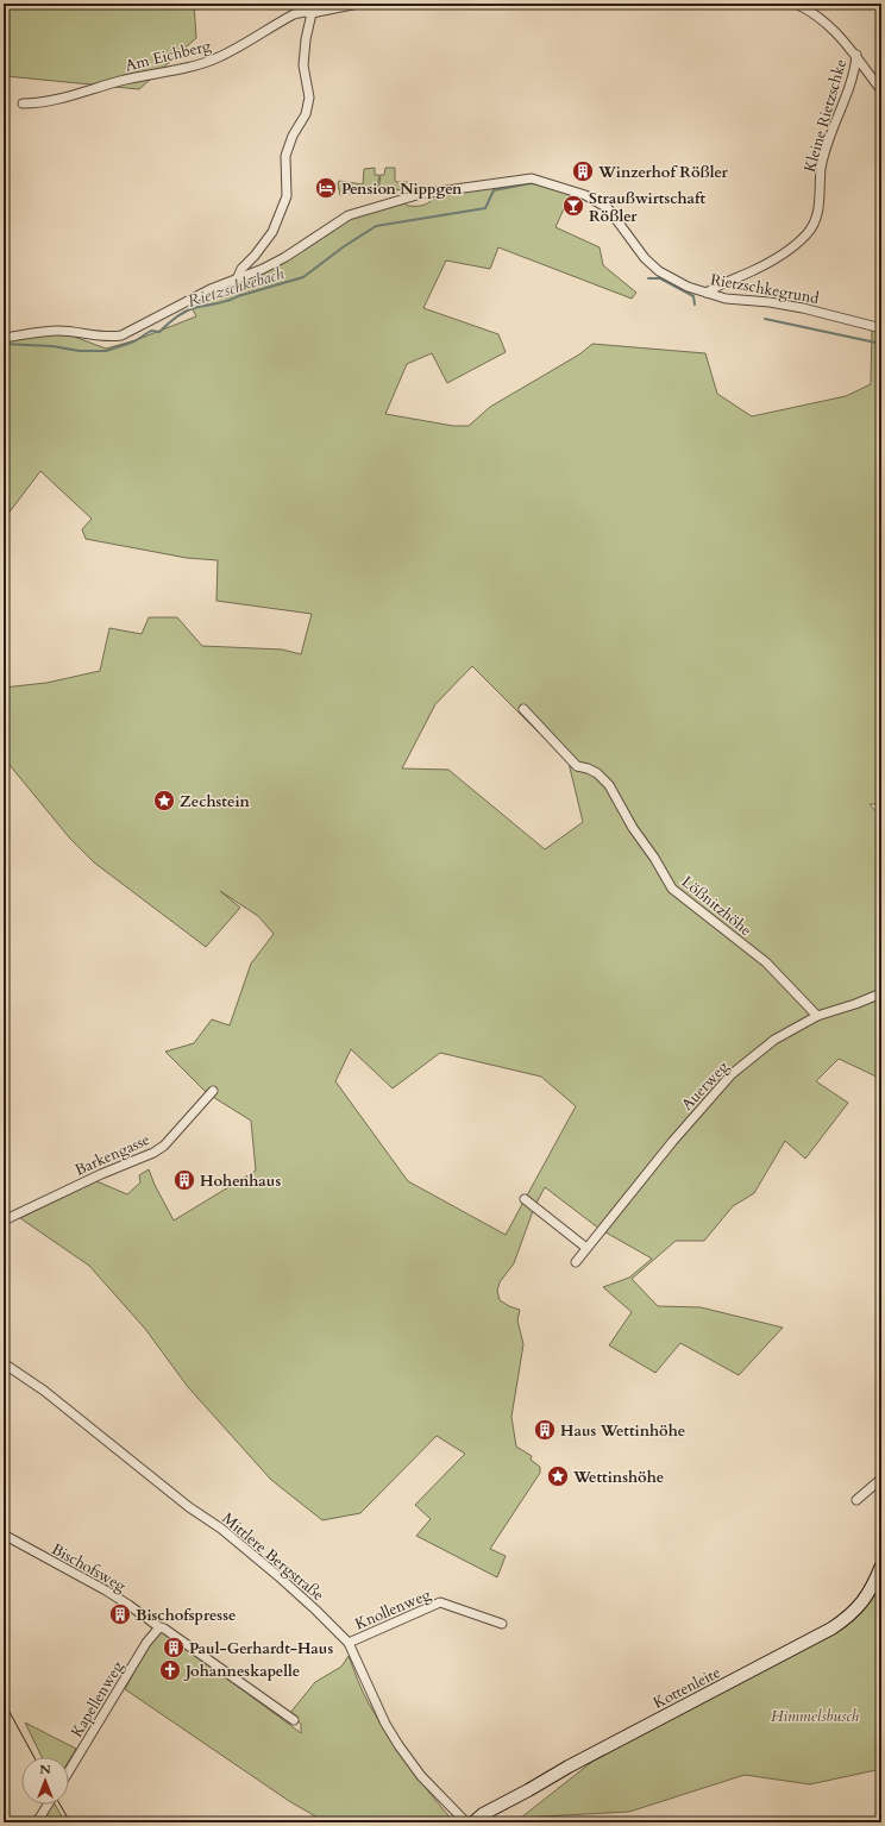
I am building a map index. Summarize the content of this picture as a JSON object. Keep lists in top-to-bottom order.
{
  "streets": {
    "street": [
      "Am Eichberg",
      "Kleine Rietzschke",
      "Rietzschkegrund",
      "Lößnitzhöhe",
      "Auerweg",
      "Barkengasse",
      "Mittlere Bergstraße",
      "Bischofsweg",
      "Knollenweg",
      "Kottenleite",
      "Kapellenweg"
    ]
  },
  "crossings": [
    ["Kleine Rietzschke", "Rietzschkegrund"],
    ["Lößnitzhöhe", "Auerweg"],
    ["Mittlere Bergstraße", "Knollenweg"],
    ["Bischofsweg", "Kapellenweg"]
  ],
  "water": ["Rietzschkebach"],
  "parks": ["Himmelsbusch"],
  "places": {
    "building": [
      "Winzerhof Rößler",
      "Hohenhaus",
      "Haus Wettinhöhe",
      "Bischofspresse",
      "Paul-Gerhardt-Haus"
    ],
    "hotel": ["Pension Nippgen"],
    "bar": ["Straußwirtschaft Rößler"],
    "place": ["Zechstein", "Wettinshöhe"],
    "church": ["Johanneskapelle"]
  },
  "north": "top"
}
